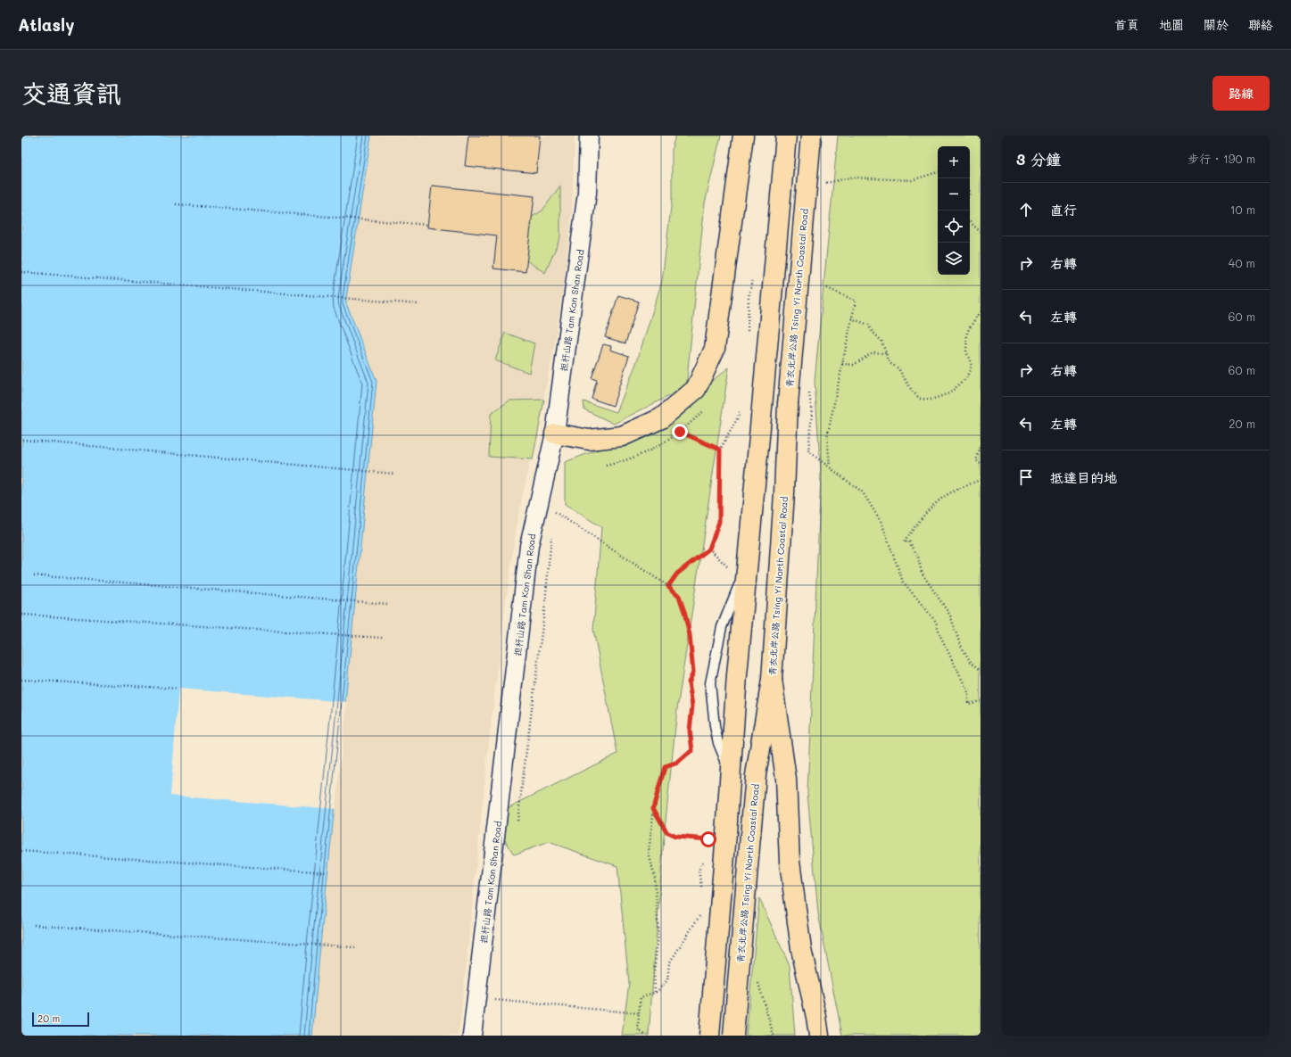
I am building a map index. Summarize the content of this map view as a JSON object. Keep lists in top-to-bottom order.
{
  "streets": {
    "main road": ["青衣北岸公路 Tsing Yi North Coastal Road"],
    "street": ["担杆山路 Tam Kon Shan Road"]
  },
  "scale_bar": "20 m",
  "page": {
    "header": "Atlasly",
    "nav": [
      "首頁",
      "地圖",
      "關於",
      "聯絡"
    ],
    "buttons": "路線",
    "title": "交通資訊",
    "heading": ["3 分鐘", "步行 · 190 m"],
    "map_buttons": ["+", "−"],
    "list": [
      ["直行", "10 m"],
      ["右轉", "40 m"],
      ["左轉", "60 m"],
      ["右轉", "60 m"],
      ["左轉", "20 m"],
      "抵達目的地"
    ],
    "scale": "20 m"
  }
}
